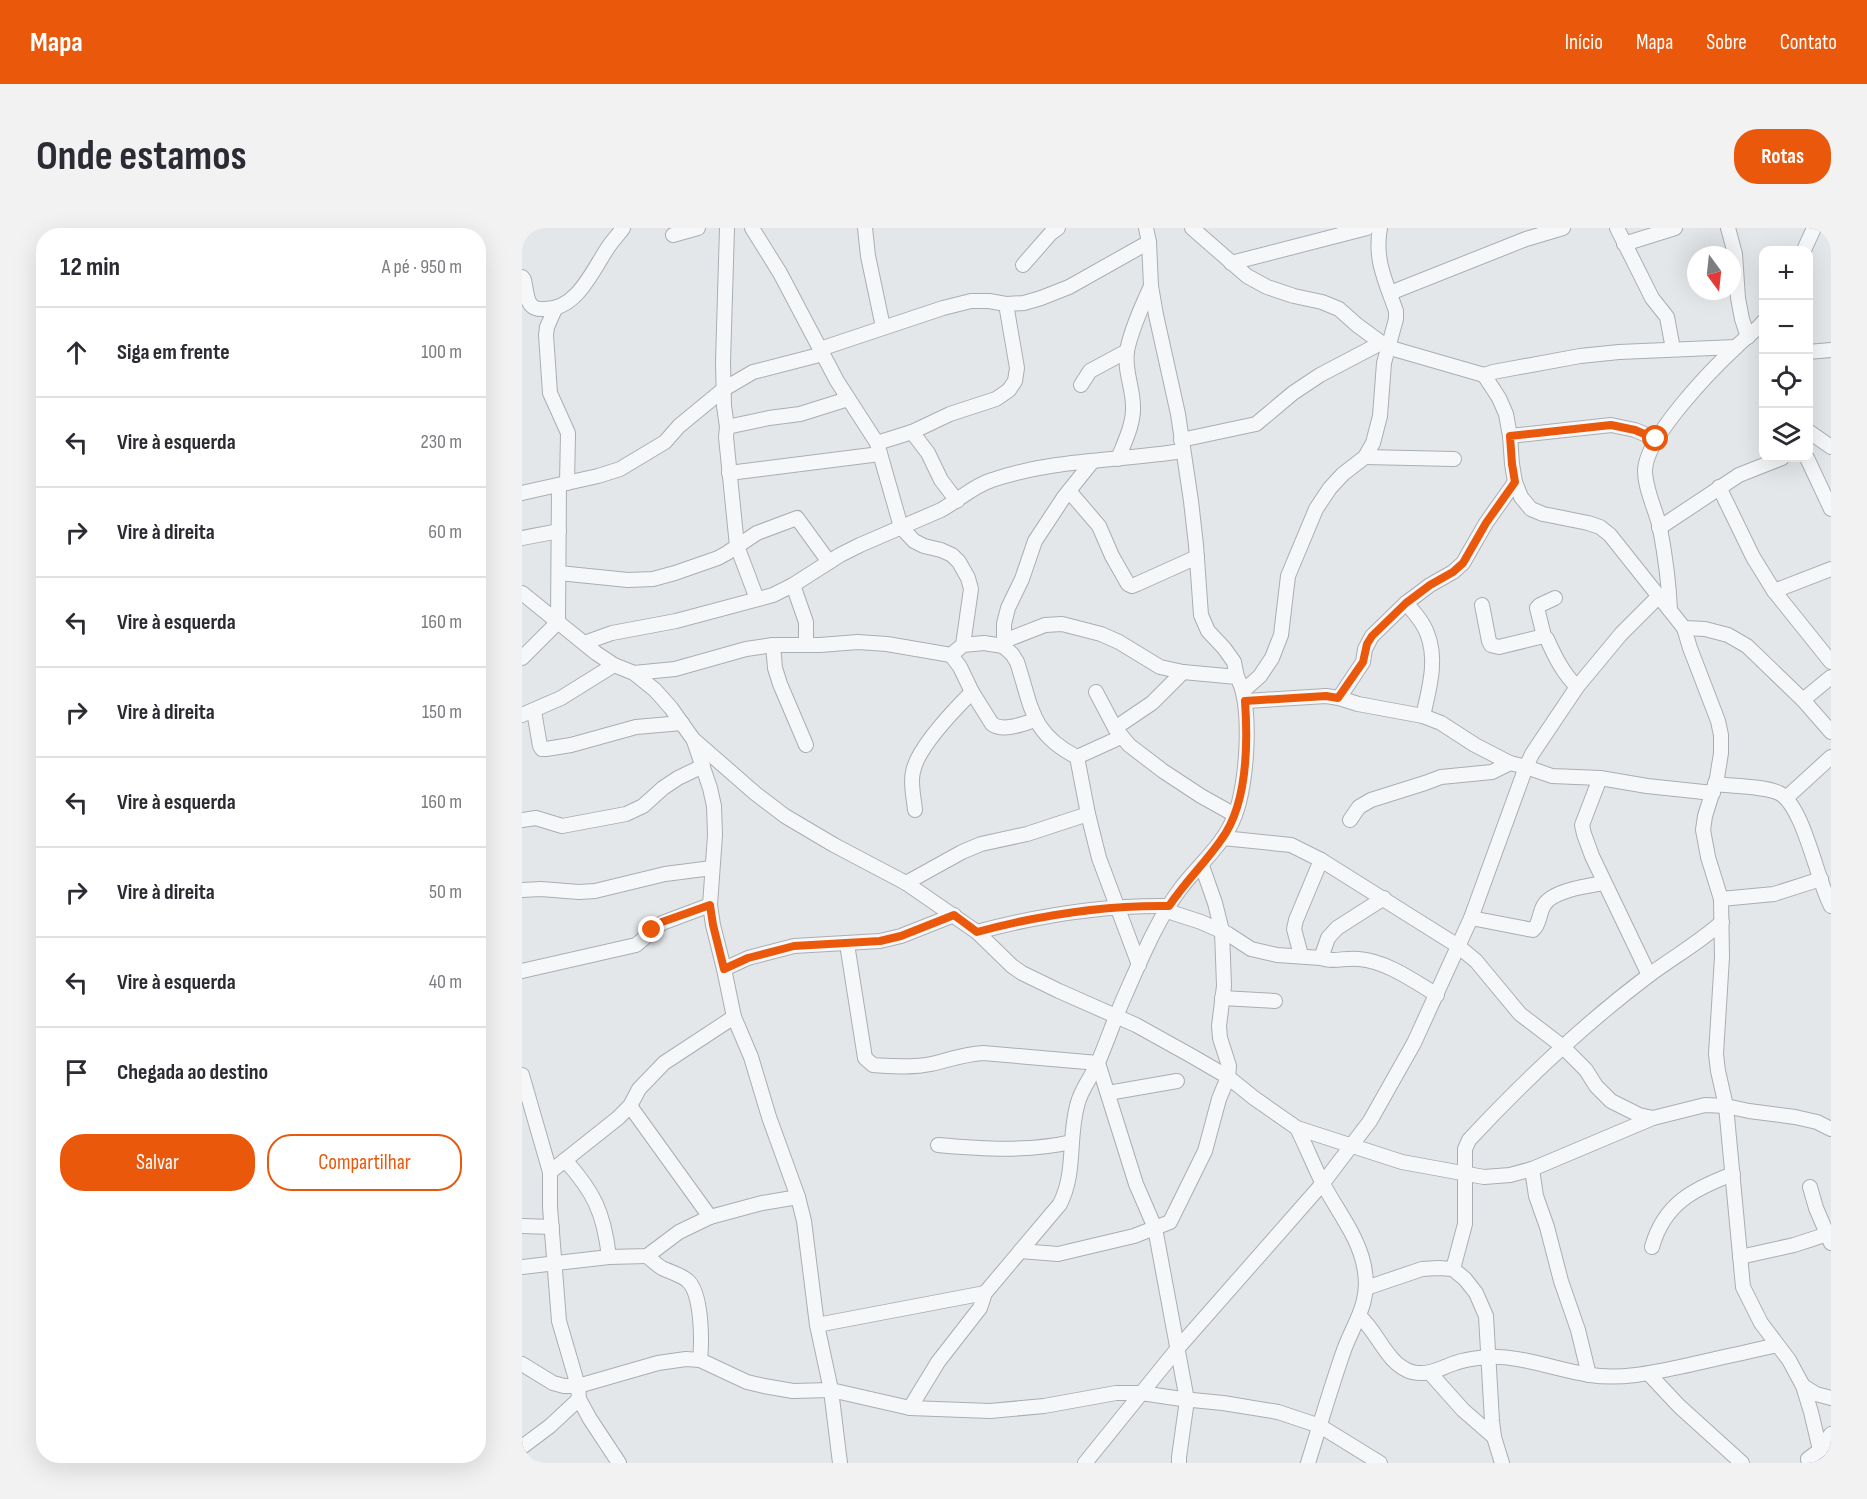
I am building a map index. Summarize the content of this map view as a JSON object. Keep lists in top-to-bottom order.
{
  "north": "bottom",
  "page": {
    "header": "Mapa",
    "nav": [
      "Início",
      "Mapa",
      "Sobre",
      "Contato"
    ],
    "buttons": [
      "Rotas",
      ["Salvar", "Compartilhar"]
    ],
    "title": "Onde estamos",
    "heading": ["12 min", "A pé · 950 m"],
    "map_buttons": ["+", "−"],
    "list": [
      ["Siga em frente", "100 m"],
      ["Vire à esquerda", "230 m"],
      ["Vire à direita", "60 m"],
      ["Vire à esquerda", "160 m"],
      ["Vire à direita", "150 m"],
      ["Vire à esquerda", "160 m"],
      ["Vire à direita", "50 m"],
      ["Vire à esquerda", "40 m"],
      "Chegada ao destino"
    ]
  }
}
